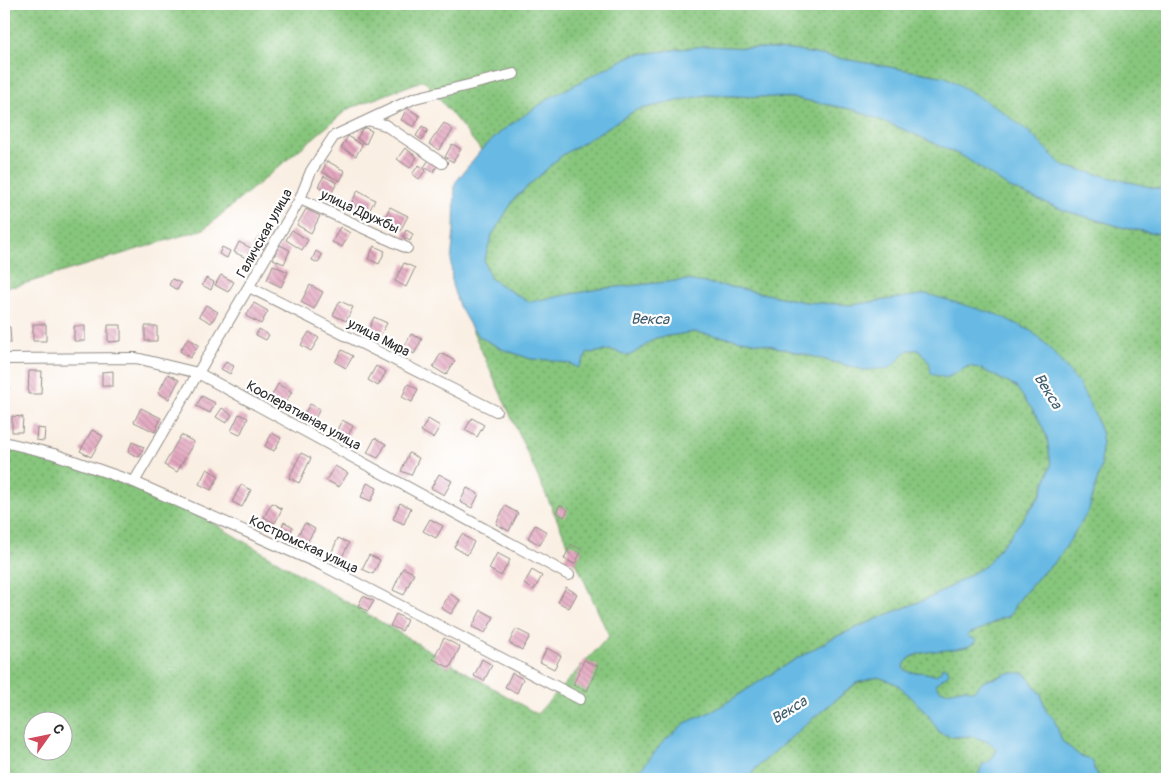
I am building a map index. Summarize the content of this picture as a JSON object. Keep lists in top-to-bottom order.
{
  "streets": {
    "street": [
      "улица Дружбы",
      "Галичская улица",
      "улица Мира",
      "Кооперативная улица",
      "Костромская улица"
    ]
  },
  "crossings": [
    ["улица Дружбы", "Галичская улица"],
    ["Галичская улица", "улица Мира"],
    ["Галичская улица", "Кооперативная улица"],
    ["Галичская улица", "Костромская улица"]
  ],
  "water": ["Векса"],
  "north": "top right"
}
